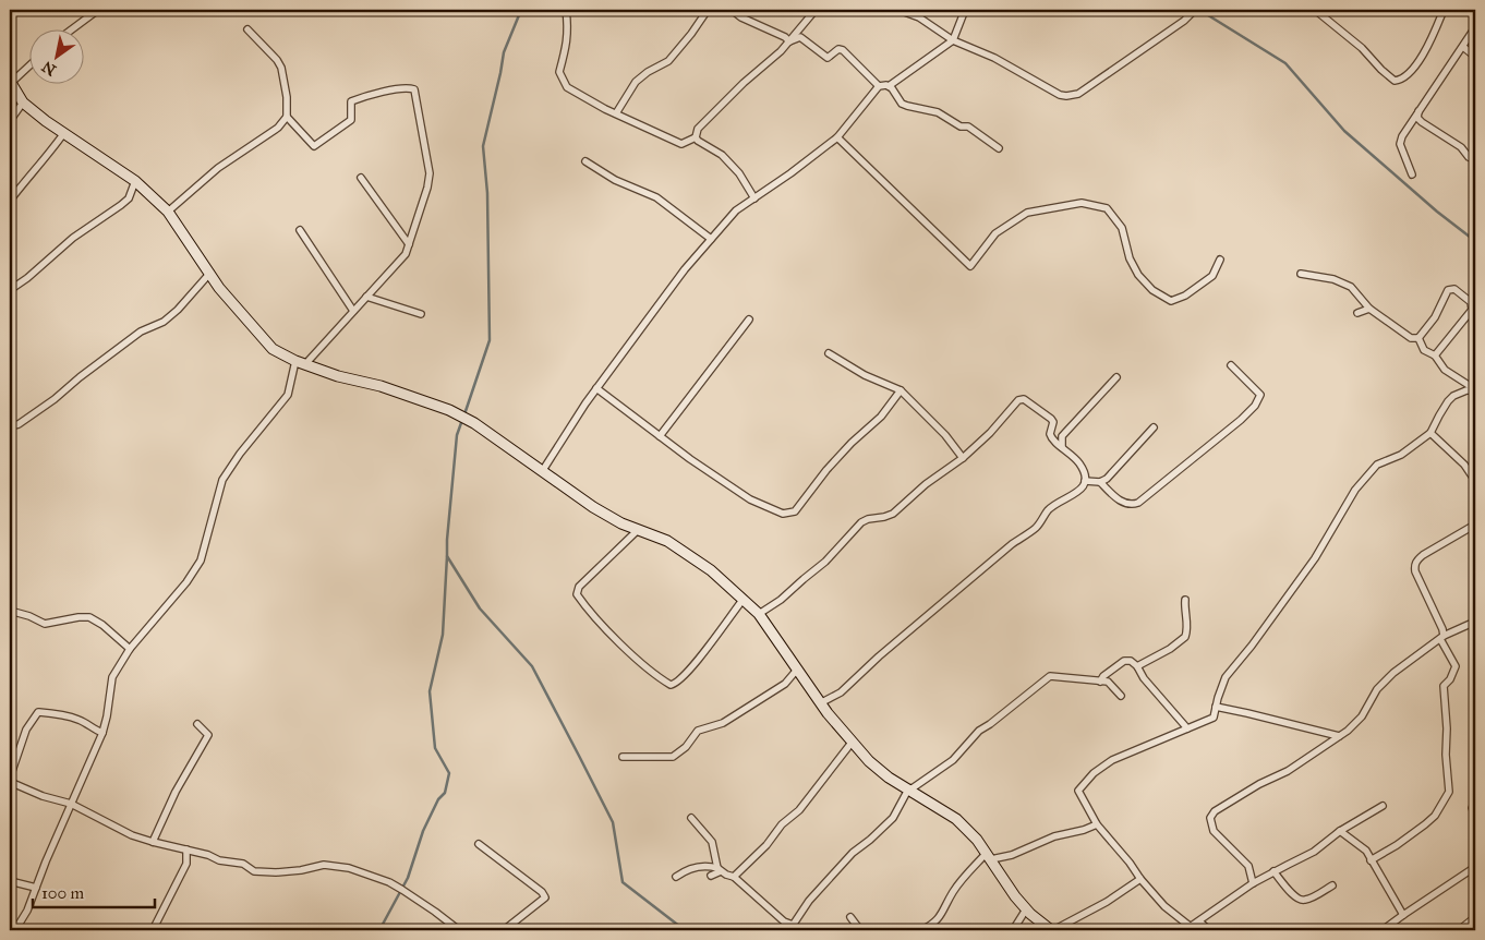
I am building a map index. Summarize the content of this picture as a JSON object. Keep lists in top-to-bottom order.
{
  "scale_bar": "100 m",
  "north": "bottom left"
}
